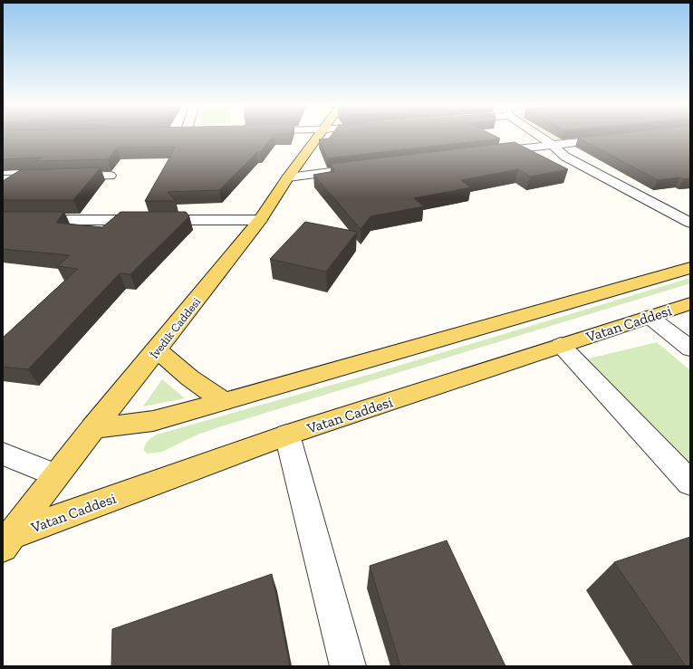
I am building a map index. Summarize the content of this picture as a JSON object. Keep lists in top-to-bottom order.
{
  "streets": {
    "main road": ["Vatan Caddesi", "İvedik Caddesi"]
  },
  "crossings": [
    ["Vatan Caddesi", "İvedik Caddesi"]
  ]
}
